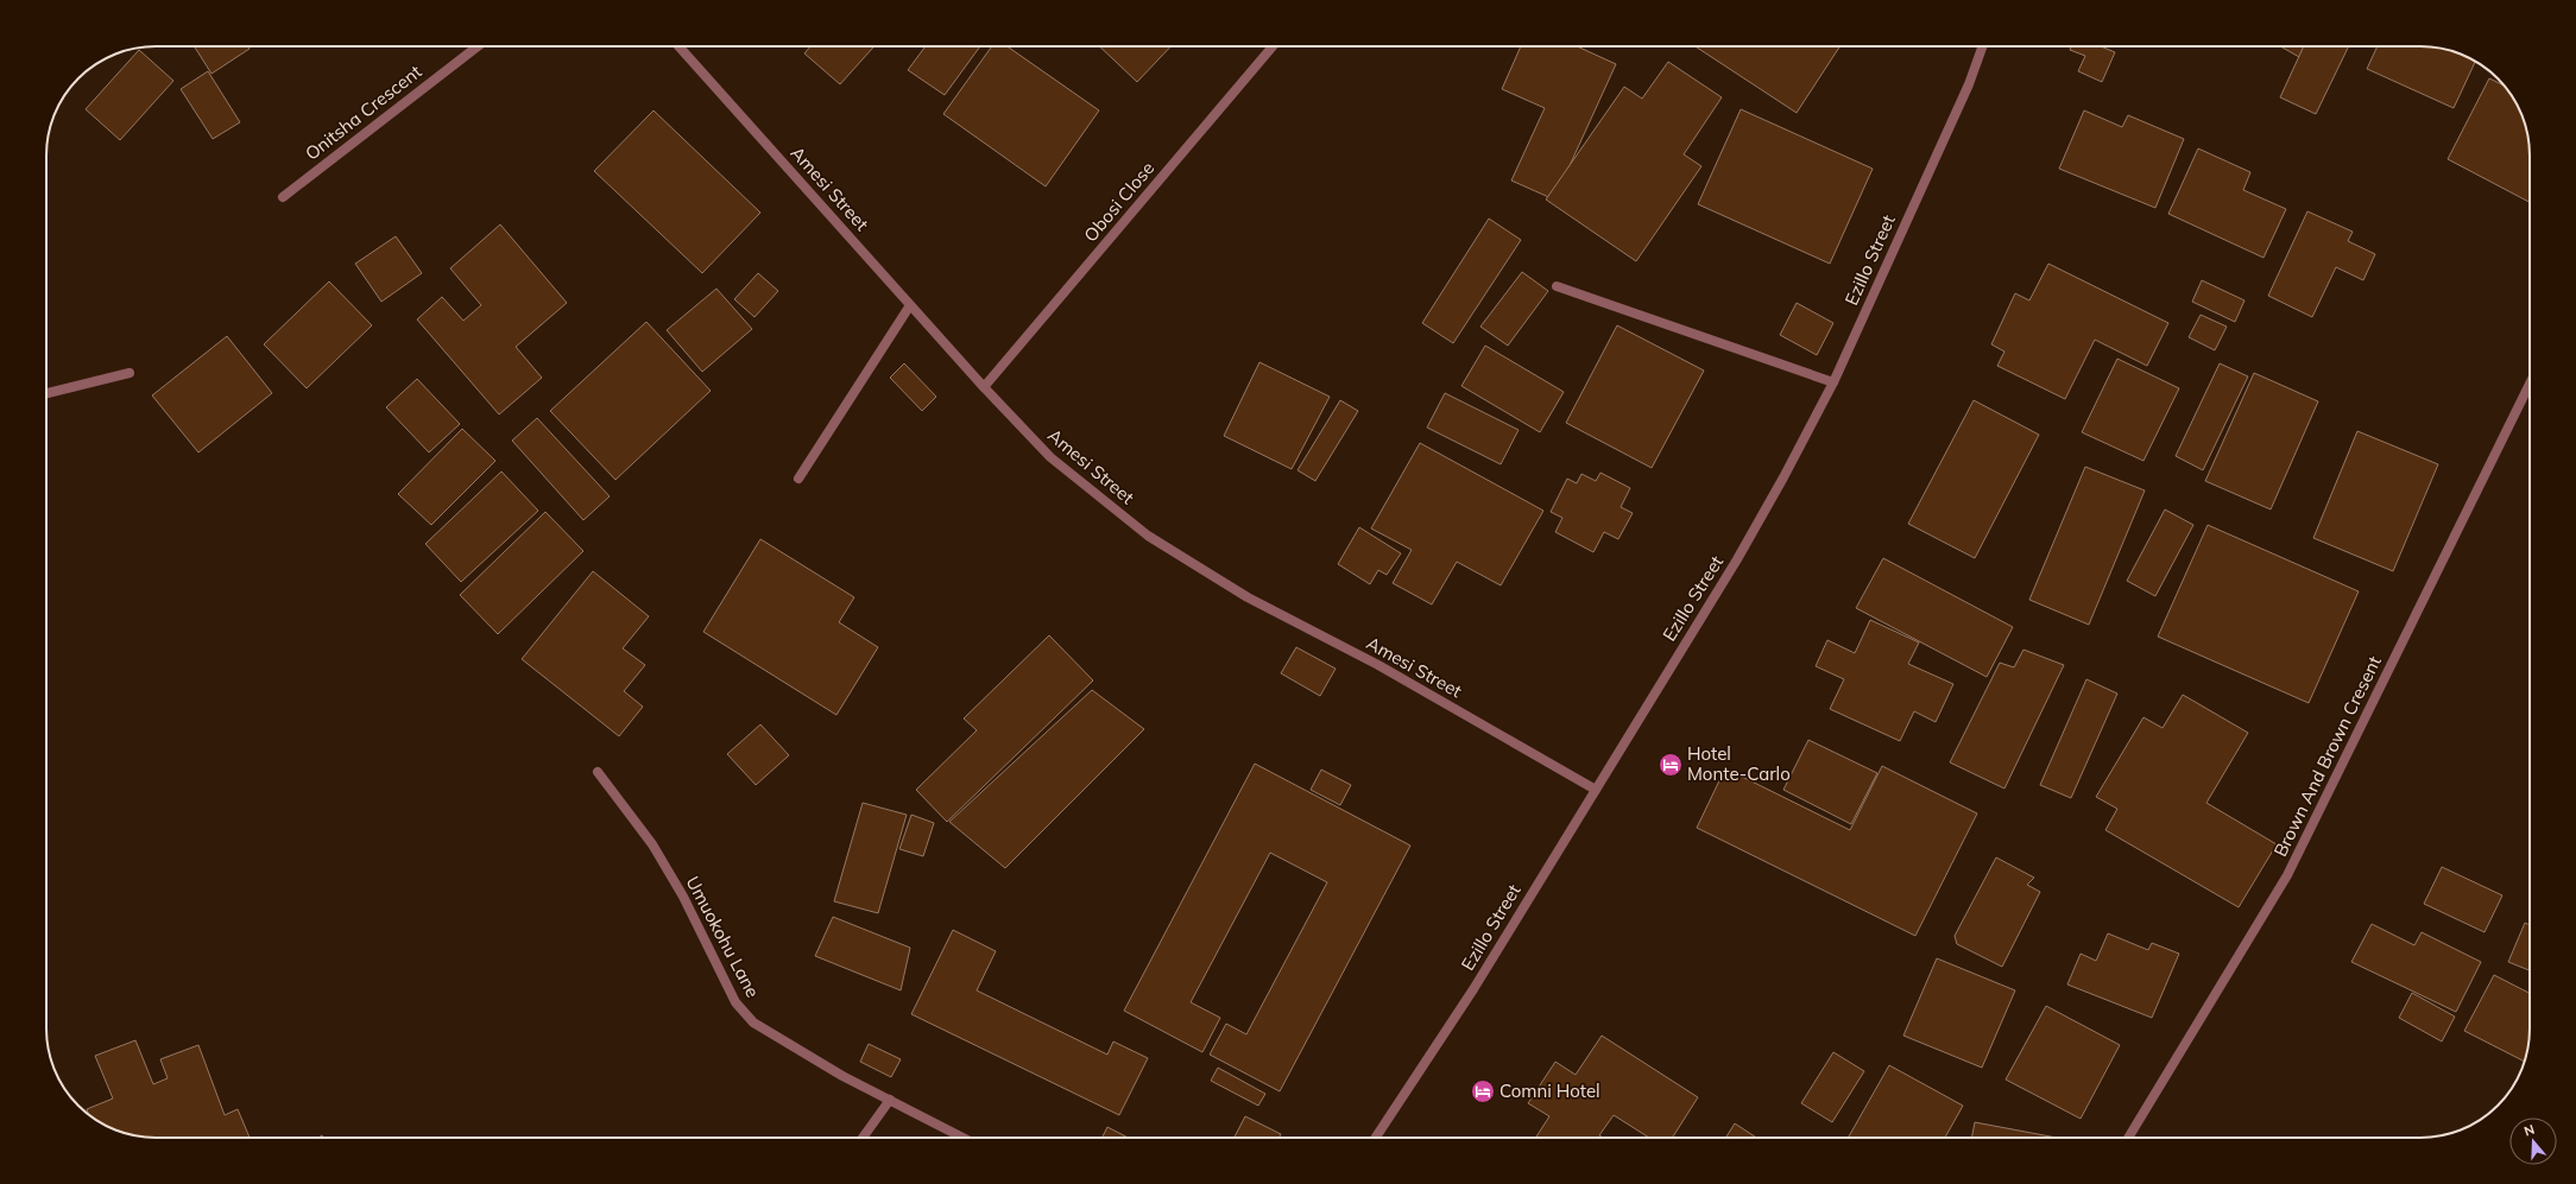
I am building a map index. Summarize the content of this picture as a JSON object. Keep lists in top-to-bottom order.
{
  "streets": {
    "street": [
      "Onitsha Crescent",
      "Amesi Street",
      "Obosi Close",
      "Ezillo Street",
      "Brown And Brown Cresent",
      "Umuokohu Lane"
    ]
  },
  "crossings": [
    ["Amesi Street", "Obosi Close"],
    ["Amesi Street", "Ezillo Street"]
  ],
  "places": {
    "hotel": ["Hotel Monte-Carlo", "Comni Hotel"]
  },
  "north": "top"
}
